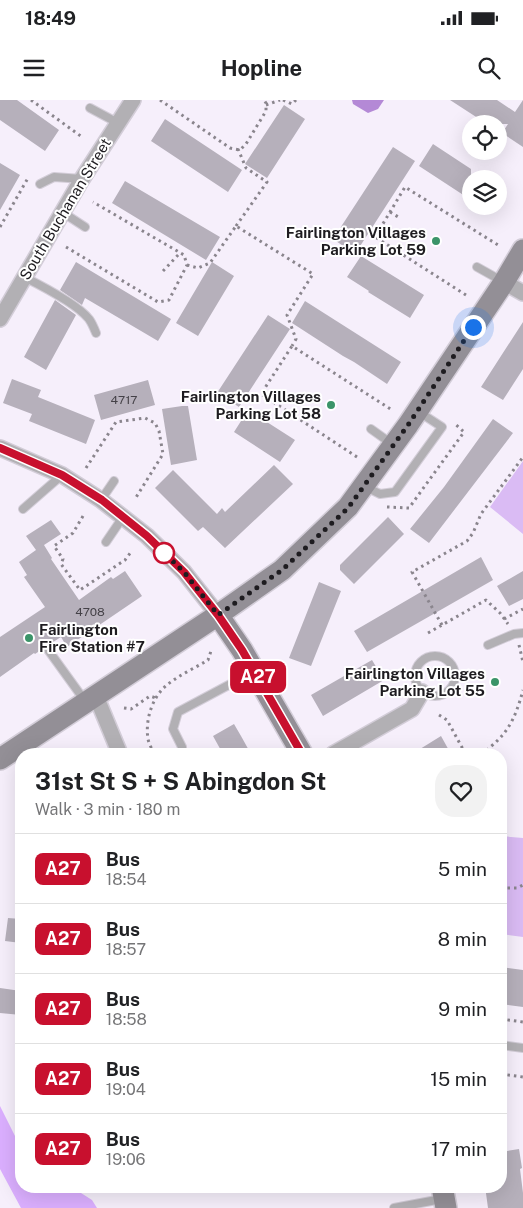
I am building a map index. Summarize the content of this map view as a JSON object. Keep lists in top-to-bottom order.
{
  "streets": {
    "street": ["South Buchanan Street"]
  },
  "places": [
    "Fairlington Villages Parking Lot 59",
    "Fairlington Villages Parking Lot 58",
    "Fairlington Fire Station #7",
    "Fairlington Villages Parking Lot 55"
  ],
  "lines": ["bus line A27"],
  "house_numbers": ["4717", "4708"],
  "page": {
    "status": "18:49",
    "header": "Hopline",
    "on_map": "A27",
    "heading": ["31st St S + S Abingdon St", "Walk · 3 min · 180 m"],
    "list": [
      {
        "mark": "A27",
        "name": "Bus",
        "note": "18:54",
        "value": "5 min"
      },
      {
        "mark": "A27",
        "name": "Bus",
        "note": "18:57",
        "value": "8 min"
      },
      {
        "mark": "A27",
        "name": "Bus",
        "note": "18:58",
        "value": "9 min"
      },
      {
        "mark": "A27",
        "name": "Bus",
        "note": "19:04",
        "value": "15 min"
      },
      {
        "mark": "A27",
        "name": "Bus",
        "note": "19:06",
        "value": "17 min"
      }
    ]
  }
}
